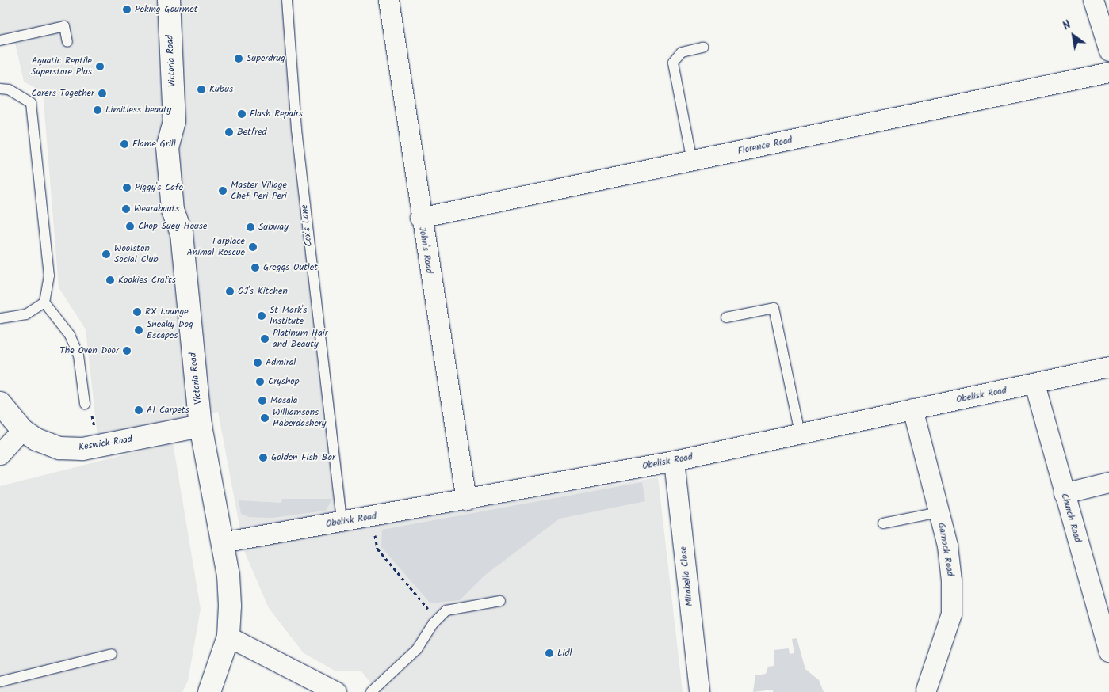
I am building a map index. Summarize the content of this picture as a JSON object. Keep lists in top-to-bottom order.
{
  "streets": {
    "street": [
      "Victoria Road",
      "Florence Road",
      "John's Road",
      "Obelisk Road",
      "Keswick Road",
      "Church Road",
      "Garnock Road",
      "Mirabella Close"
    ],
    "lane": ["Cox's Lane"]
  },
  "crossings": [
    ["Victoria Road", "Obelisk Road"],
    ["Victoria Road", "Keswick Road"],
    ["Florence Road", "John's Road"],
    ["Cox's Lane", "Obelisk Road"],
    ["John's Road", "Obelisk Road"],
    ["Obelisk Road", "Church Road"],
    ["Obelisk Road", "Garnock Road"],
    ["Obelisk Road", "Mirabella Close"]
  ],
  "places": [
    "Peking Gourmet",
    "Superdrug",
    "Aquatic Reptile Superstore Plus",
    "Kubus",
    "Carers Together",
    "Limitless beauty",
    "Flash Repairs",
    "Betfred",
    "Flame Grill",
    "Piggy's Cafe",
    "Master Village Chef Peri Peri",
    "Wearabouts",
    "Chop Suey House",
    "Subway",
    "Farplace Animal Rescue",
    "Woolston Social Club",
    "Greggs Outlet",
    "Kookies Crafts",
    "OJ's Kitchen",
    "RX Lounge",
    "St Mark's Institute",
    "Sneaky Dog Escapes",
    "Platinum Hair and Beauty",
    "The Oven Door",
    "Admiral",
    "Cryshop",
    "Masala",
    "A1 Carpets",
    "Williamsons Haberdashery",
    "Golden Fish Bar",
    "Lidl"
  ],
  "north": "top left"
}
